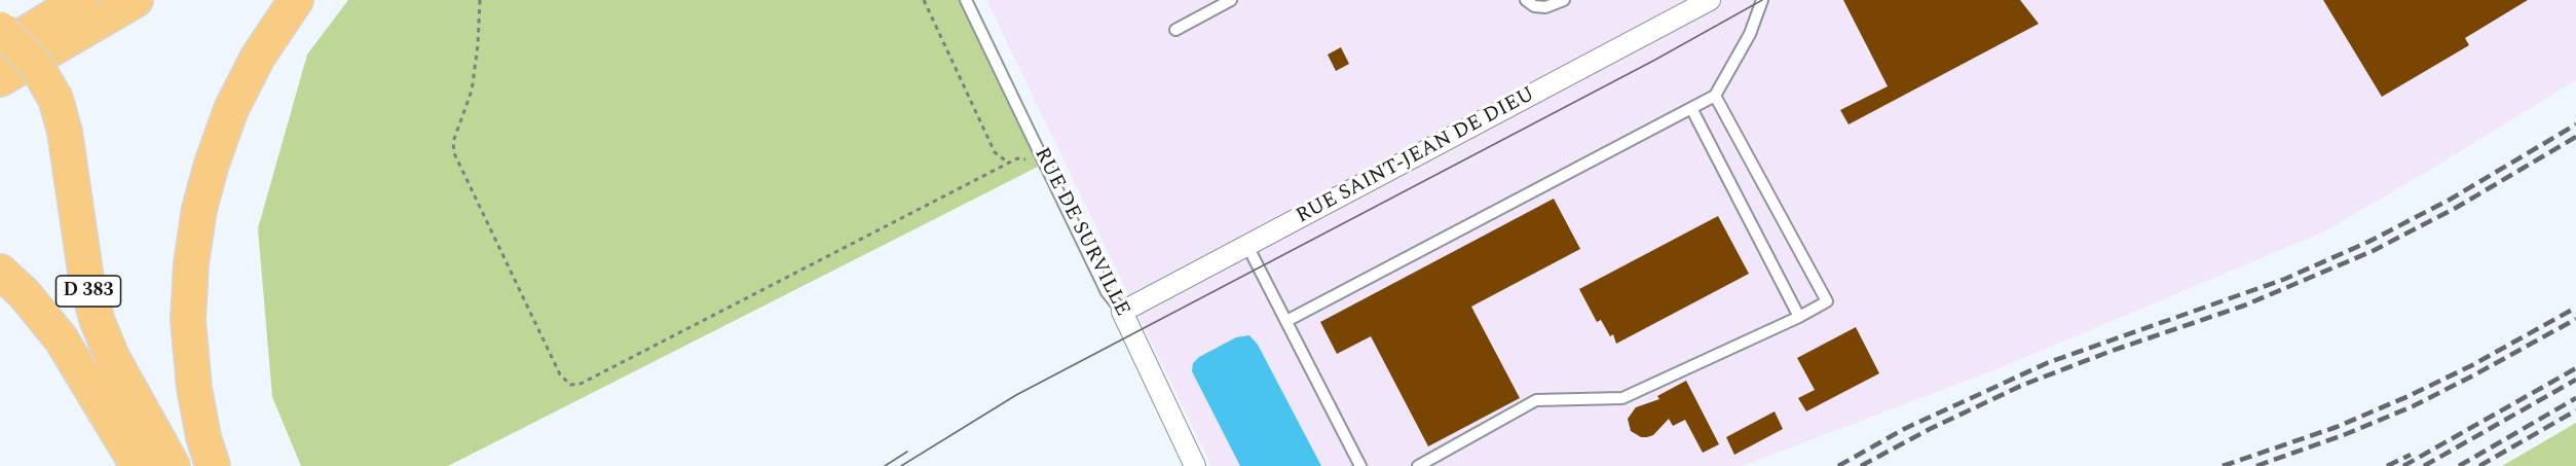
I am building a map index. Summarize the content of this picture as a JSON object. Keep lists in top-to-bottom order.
{
  "streets": {
    "highway": ["D 383"],
    "street": ["RUE SAINT-JEAN DE DIEU", "RUE DE SURVILLE"]
  },
  "crossings": [
    ["RUE SAINT-JEAN DE DIEU", "RUE DE SURVILLE"]
  ]
}
